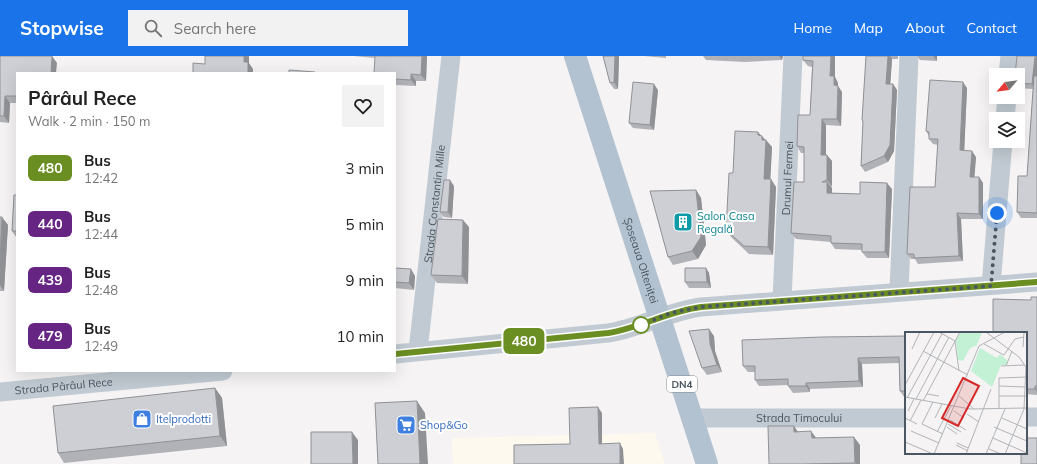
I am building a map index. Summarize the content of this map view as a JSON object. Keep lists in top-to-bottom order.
{
  "streets": {
    "main road": ["Șoseaua Olteniței", "DN4"],
    "street": [
      "Drumul Fermei",
      "Strada Constantin Mille",
      "Strada Pârâul Rece",
      "Strada Timocului"
    ]
  },
  "crossings": [
    ["Șoseaua Olteniței", "Strada Timocului"]
  ],
  "places": {
    "building": ["Salon Casa Regală"],
    "shop": ["Itelprodotti"],
    "supermarket": ["Shop&Go"]
  },
  "lines": ["bus line 480"],
  "north": "bottom left",
  "page": {
    "header": "Stopwise",
    "search": "Search here",
    "nav": [
      "Home",
      "Map",
      "About",
      "Contact"
    ],
    "on_map": "480",
    "heading": ["Pârâul Rece", "Walk · 2 min · 150 m"],
    "list": [
      {
        "mark": "480",
        "name": "Bus",
        "note": "12:42",
        "value": "3 min"
      },
      {
        "mark": "440",
        "name": "Bus",
        "note": "12:44",
        "value": "5 min"
      },
      {
        "mark": "439",
        "name": "Bus",
        "note": "12:48",
        "value": "9 min"
      },
      {
        "mark": "479",
        "name": "Bus",
        "note": "12:49",
        "value": "10 min"
      }
    ]
  }
}
